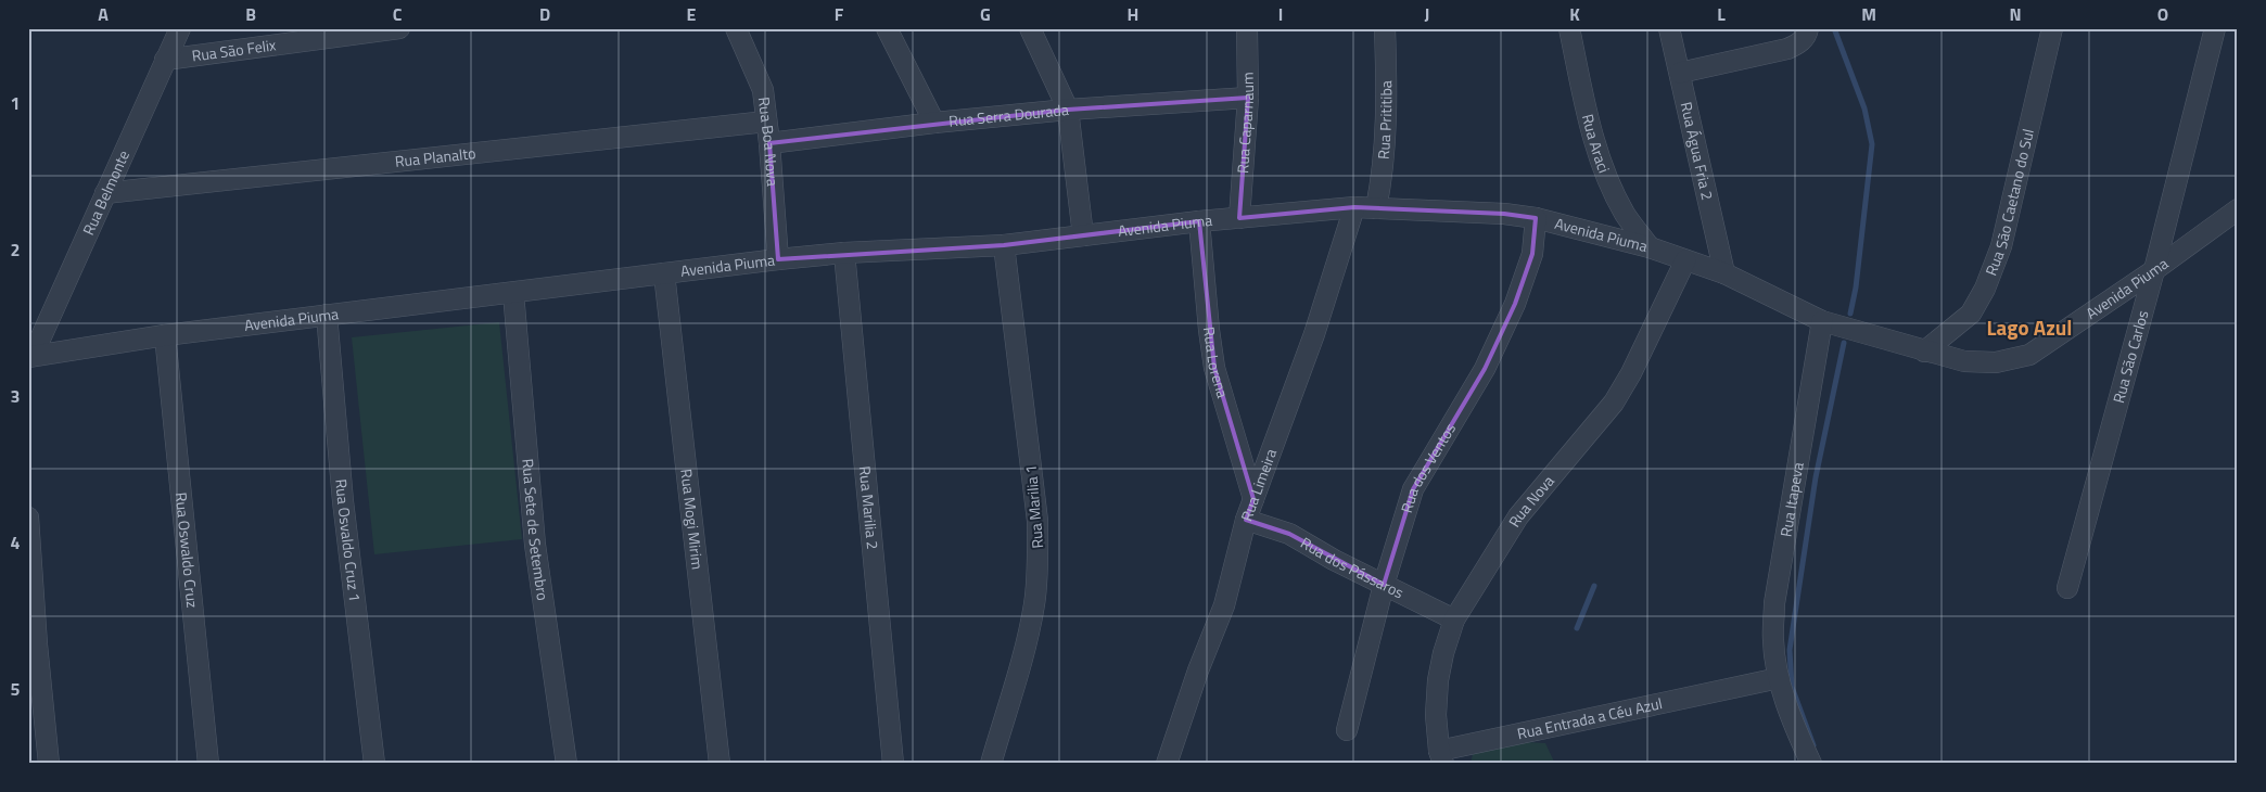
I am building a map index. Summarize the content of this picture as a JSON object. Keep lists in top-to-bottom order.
{
  "streets": {
    "street": [
      "Rua São Felix",
      "Rua Serra Dourada",
      "Rua Prititiba",
      "Rua Caparnaum",
      "Rua Boa Nova",
      "Rua Araci",
      "Rua Água Fria 2",
      "Rua Planalto",
      "Rua Belmonte",
      "Rua São Caetano do Sul",
      "Avenida Piuma",
      "Rua São Carlos",
      "Rua Lorena",
      "Rua dos Ventos",
      "Rua Limeira",
      "Rua Itapeva",
      "Rua Nova",
      "Rua Marilia 1",
      "Rua Marilia 2",
      "Rua Mogi Mirim",
      "Rua Sete de Setembro",
      "Rua Osvaldo Cruz 1",
      "Rua Oswaldo Cruz",
      "Rua dos Pássaros",
      "Rua Entrada a Céu Azul"
    ]
  },
  "crossings": [
    ["Rua São Felix", "Rua Belmonte"],
    ["Rua Serra Dourada", "Rua Caparnaum"],
    ["Rua Serra Dourada", "Rua Boa Nova"],
    ["Rua Prititiba", "Avenida Piuma"],
    ["Rua Caparnaum", "Avenida Piuma"],
    ["Rua Boa Nova", "Rua Planalto"],
    ["Rua Boa Nova", "Avenida Piuma"],
    ["Rua Araci", "Avenida Piuma"],
    ["Rua Água Fria 2", "Avenida Piuma"],
    ["Rua Planalto", "Rua Belmonte"],
    ["Rua Belmonte", "Avenida Piuma"],
    ["Rua São Caetano do Sul", "Avenida Piuma"],
    ["Avenida Piuma", "Rua São Carlos"],
    ["Avenida Piuma", "Rua Lorena"],
    ["Avenida Piuma", "Rua dos Ventos"],
    ["Avenida Piuma", "Rua Limeira"],
    ["Avenida Piuma", "Rua Itapeva"],
    ["Avenida Piuma", "Rua Nova"],
    ["Avenida Piuma", "Rua Marilia 1"],
    ["Avenida Piuma", "Rua Marilia 2"],
    ["Avenida Piuma", "Rua Mogi Mirim"],
    ["Avenida Piuma", "Rua Sete de Setembro"],
    ["Avenida Piuma", "Rua Osvaldo Cruz 1"],
    ["Avenida Piuma", "Rua Oswaldo Cruz"],
    ["Rua Lorena", "Rua Limeira"],
    ["Rua dos Ventos", "Rua dos Pássaros"],
    ["Rua Limeira", "Rua dos Pássaros"],
    ["Rua Itapeva", "Rua Entrada a Céu Azul"],
    ["Rua Nova", "Rua dos Pássaros"],
    ["Rua Nova", "Rua Entrada a Céu Azul"]
  ],
  "districts": ["Lago Azul"],
  "grid": {
    "columns": [
      "A",
      "B",
      "C",
      "D",
      "E",
      "F",
      "G",
      "H",
      "I",
      "J",
      "K",
      "L",
      "M",
      "N",
      "O"
    ],
    "rows": [
      "1",
      "2",
      "3",
      "4",
      "5"
    ]
  }
}
